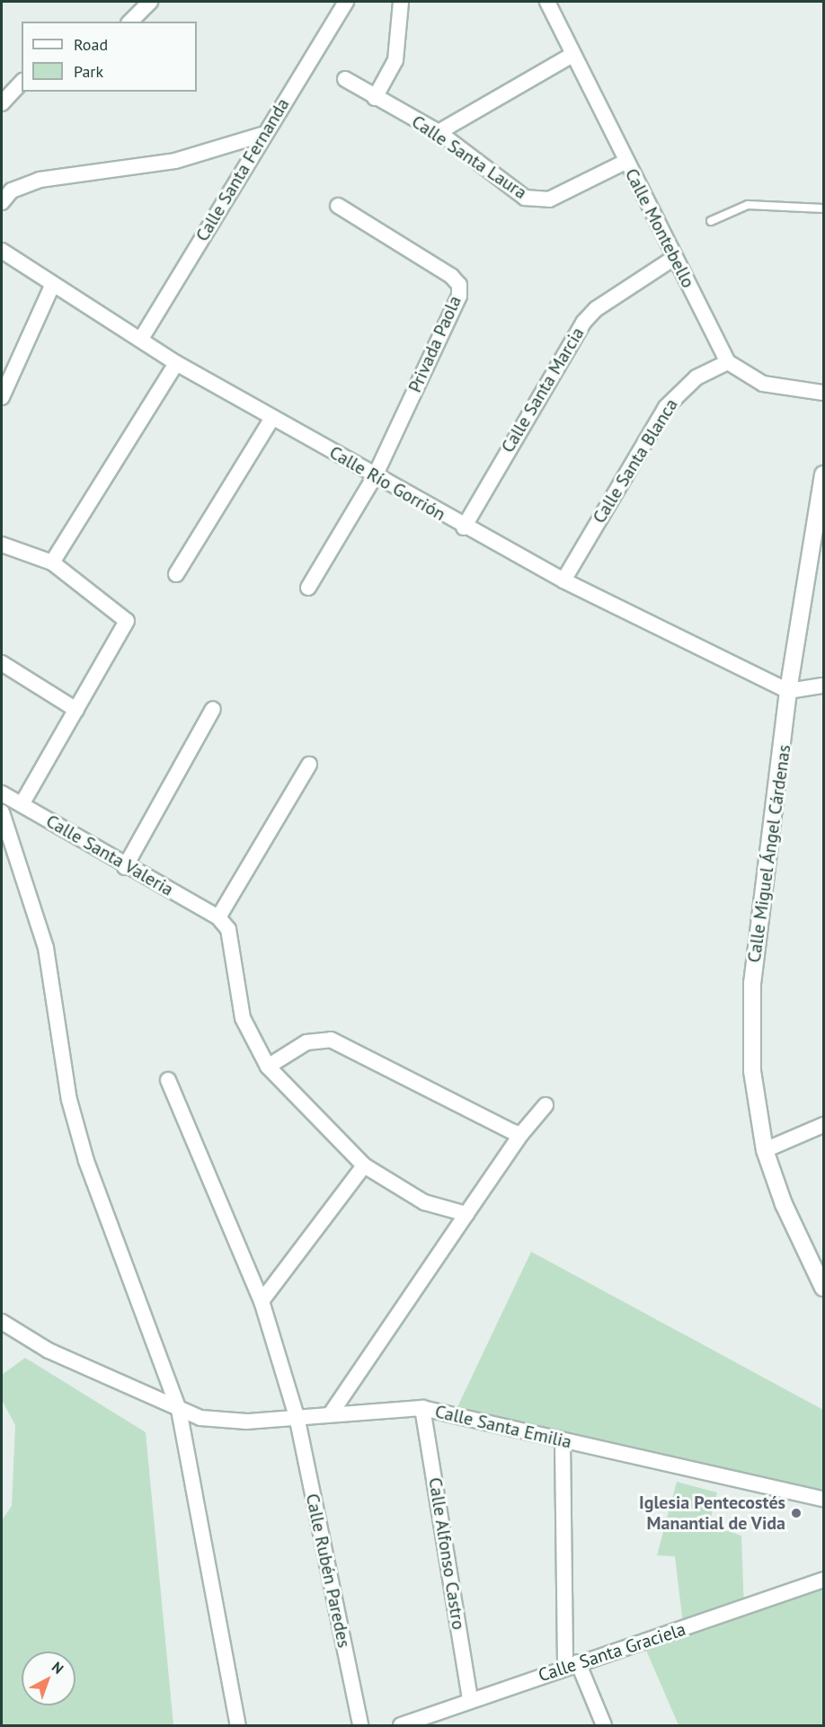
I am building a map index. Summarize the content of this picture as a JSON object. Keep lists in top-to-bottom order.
{
  "streets": {
    "street": [
      "Calle Santa Laura",
      "Calle Santa Fernanda",
      "Calle Montebello",
      "Privada Paola",
      "Calle Santa Marcia",
      "Calle Santa Blanca",
      "Calle Río Gorrión",
      "Calle Miguel Ángel Cárdenas",
      "Calle Santa Valeria",
      "Calle Santa Emilia",
      "Calle Alfonso Castro",
      "Calle Rubén Paredes",
      "Calle Santa Graciela"
    ]
  },
  "crossings": [
    ["Calle Santa Laura", "Calle Montebello"],
    ["Calle Santa Fernanda", "Calle Río Gorrión"],
    ["Calle Montebello", "Calle Santa Marcia"],
    ["Calle Montebello", "Calle Santa Blanca"],
    ["Privada Paola", "Calle Río Gorrión"],
    ["Calle Santa Marcia", "Calle Río Gorrión"],
    ["Calle Santa Blanca", "Calle Río Gorrión"],
    ["Calle Río Gorrión", "Calle Miguel Ángel Cárdenas"],
    ["Calle Santa Emilia", "Calle Alfonso Castro"],
    ["Calle Santa Emilia", "Calle Rubén Paredes"],
    ["Calle Alfonso Castro", "Calle Santa Graciela"]
  ],
  "places": ["Iglesia Pentecostés Manantial de Vida"],
  "legend": ["Road", "Park"],
  "north": "top right"
}
